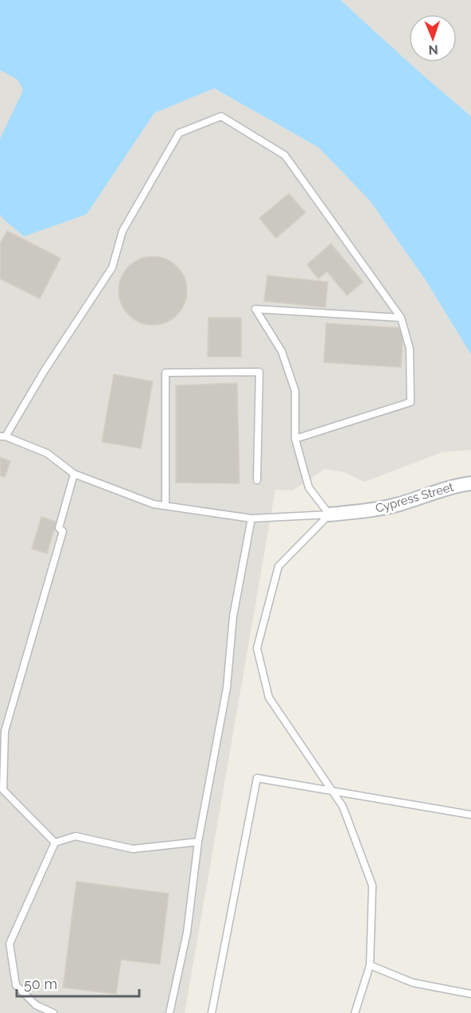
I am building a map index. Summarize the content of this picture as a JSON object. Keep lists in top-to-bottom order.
{
  "streets": {
    "street": ["Cypress Street"]
  },
  "scale_bar": "50 m",
  "north": "bottom"
}
